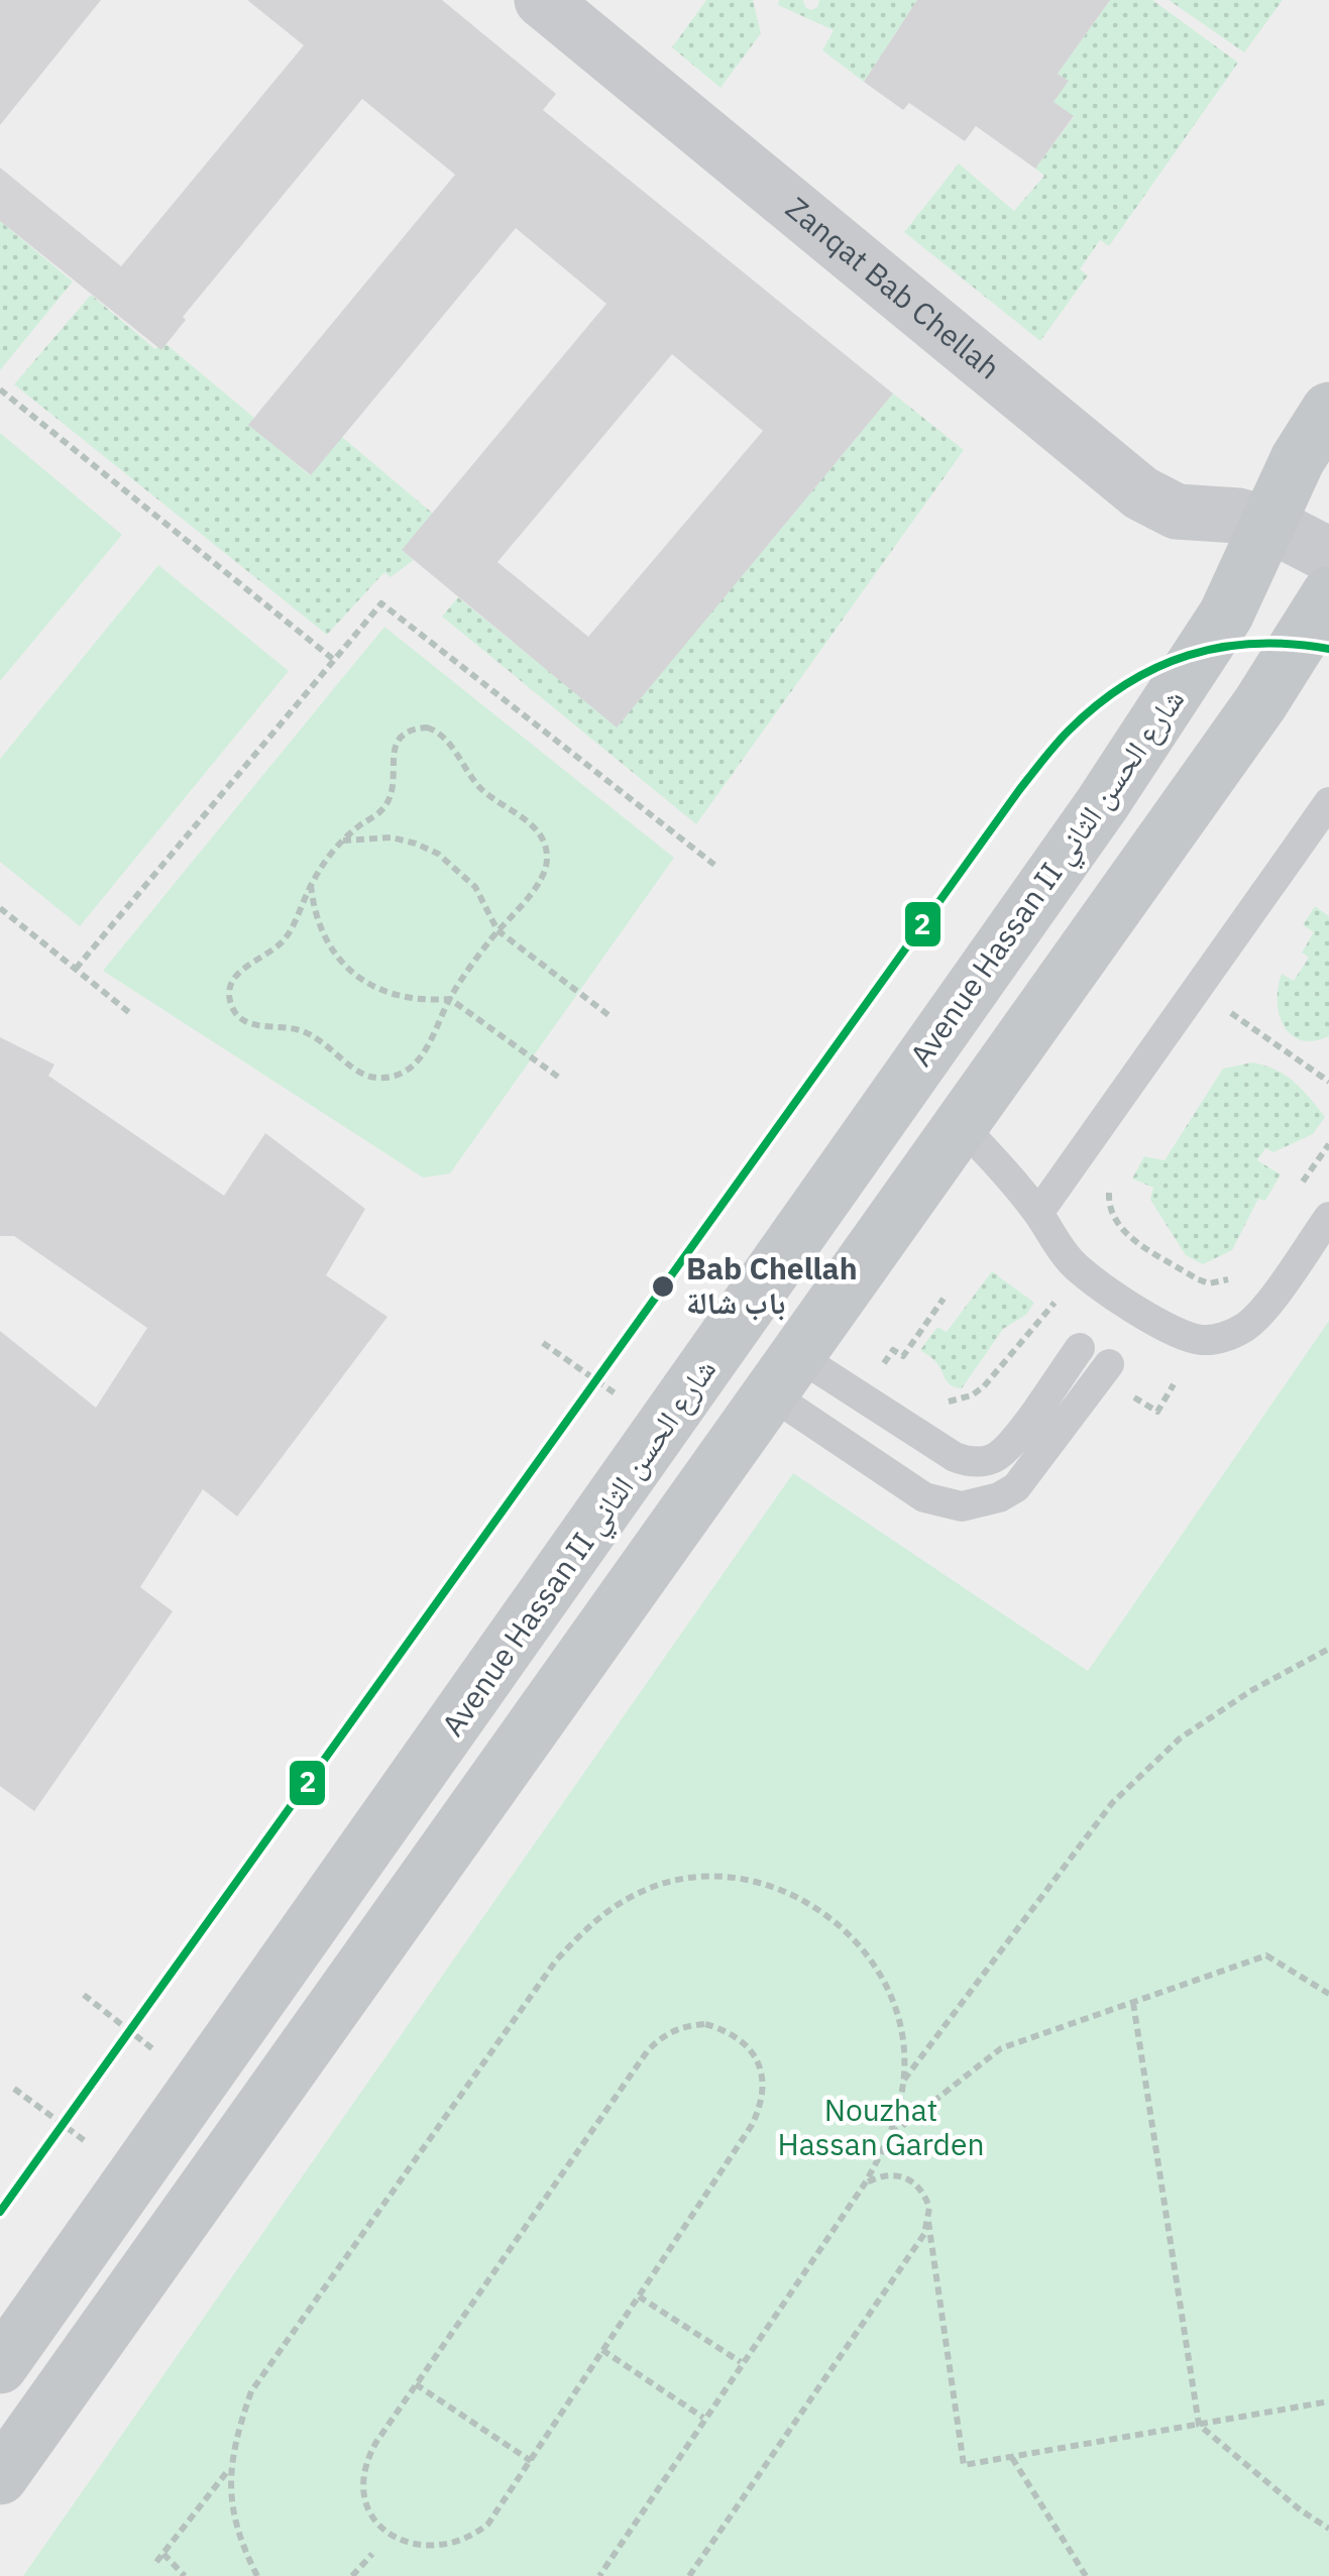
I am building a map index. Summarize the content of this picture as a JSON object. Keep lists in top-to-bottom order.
{
  "streets": {
    "main road": ["Avenue Hassan II شارع الحسن الثاني"],
    "street": ["Zanqat Bab Chellah"]
  },
  "crossings": [
    ["Zanqat Bab Chellah", "Avenue Hassan II شارع الحسن الثاني"]
  ],
  "parks": ["Nouzhat Hassan Garden"],
  "places": ["Bab Chellah باب شالة"],
  "lines": ["transit line 2"]
}
